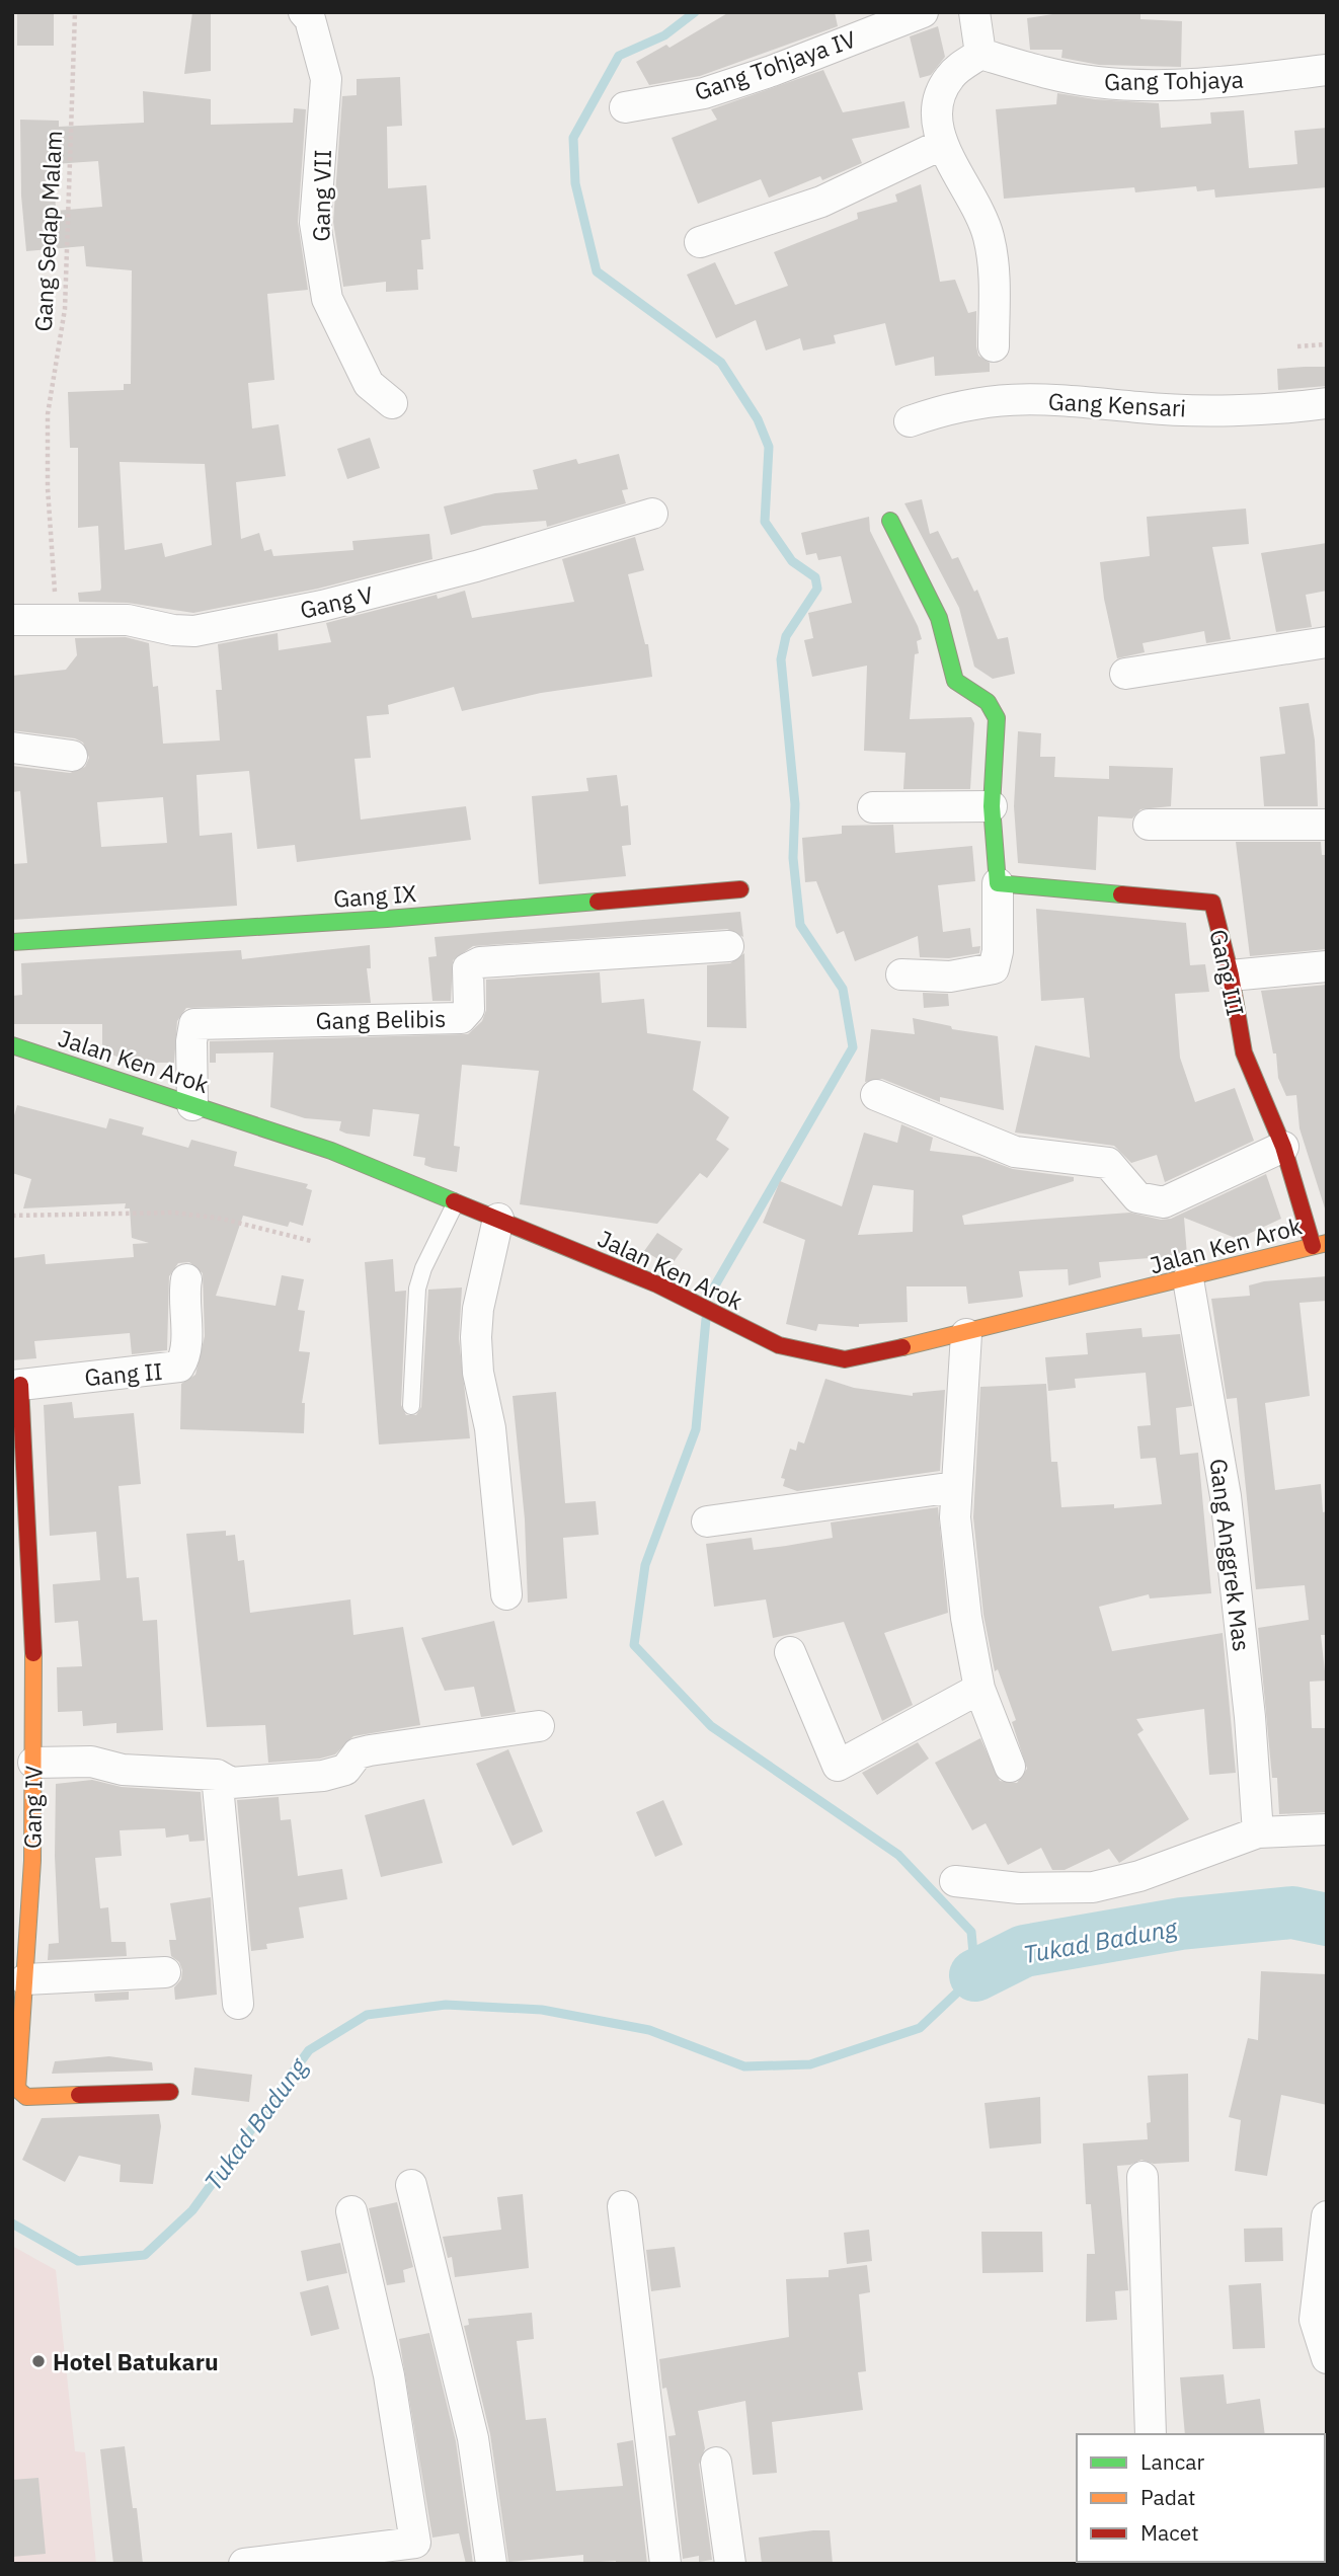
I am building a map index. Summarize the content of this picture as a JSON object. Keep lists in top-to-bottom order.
{
  "streets": {
    "street": [
      "Gang Tohjaya IV",
      "Gang Tohjaya",
      "Gang VII",
      "Gang Kensari",
      "Gang V",
      "Gang IX",
      "Gang III",
      "Gang Belibis",
      "Jalan Ken Arok",
      "Gang II",
      "Gang Anggrek Mas",
      "Gang IV"
    ],
    "path": ["Gang Sedap Malam"]
  },
  "crossings": [
    ["Gang Sedap Malam", "Gang V"],
    ["Gang III", "Jalan Ken Arok"],
    ["Gang Belibis", "Jalan Ken Arok"],
    ["Jalan Ken Arok", "Gang Anggrek Mas"],
    ["Gang II", "Gang IV"]
  ],
  "water": ["Tukad Badung"],
  "places": ["Hotel Batukaru"],
  "legend": ["Lancar", "Padat", "Macet"]
}
